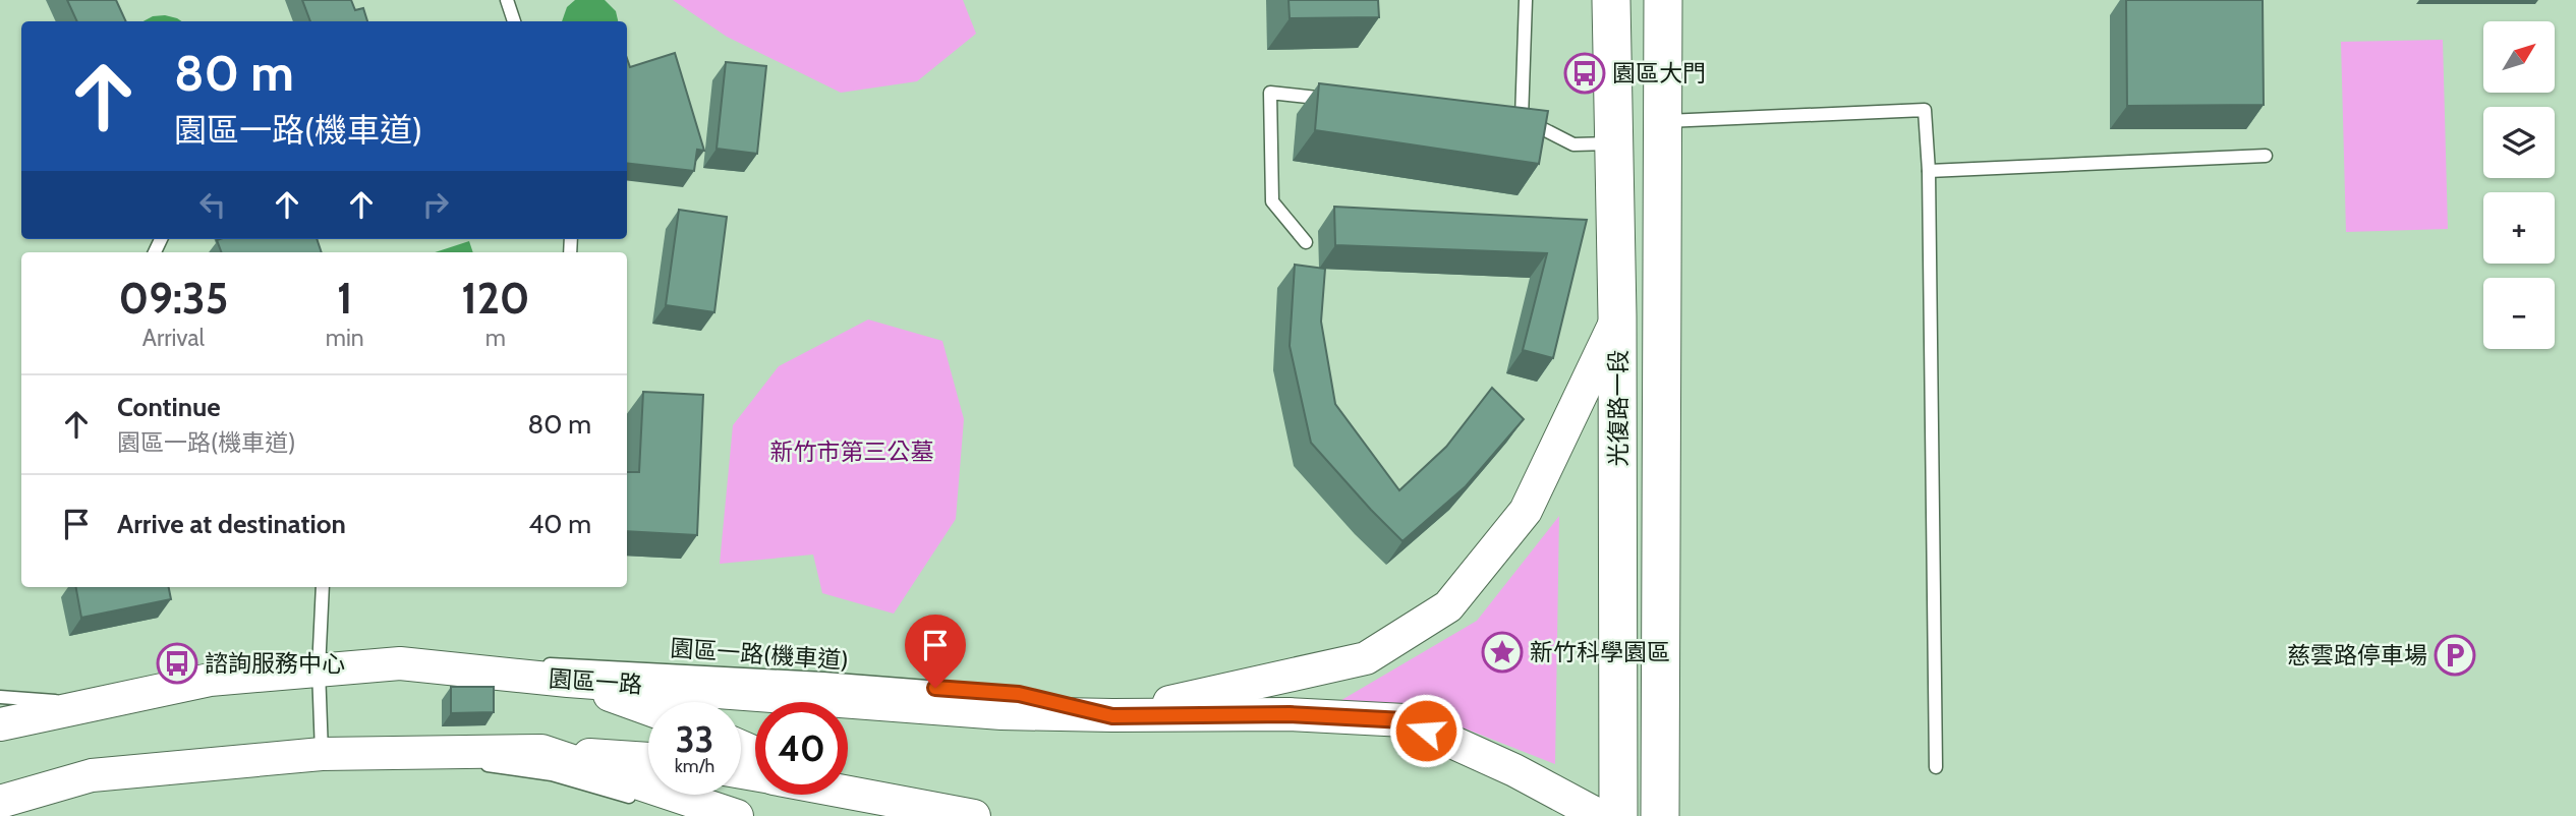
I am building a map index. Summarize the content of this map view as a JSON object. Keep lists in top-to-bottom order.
{
  "streets": {
    "main road": ["光復路一段"],
    "street": ["園區一路"],
    "lane": ["園區一路(機車道)"]
  },
  "crossings": [
    ["園區一路(機車道)", "園區一路"]
  ],
  "parks": ["新竹市第三公墓"],
  "places": {
    "bus stop": ["園區大門", "諮詢服務中心"],
    "place": ["新竹科學園區"],
    "parking": ["慈雲路停車場"]
  },
  "north": "top right",
  "page": {
    "map_buttons": ["+", "−"],
    "turn": ["80 m", "園區一路(機車道)"],
    "eta": [
      "09:35",
      "Arrival",
      "1",
      "min",
      "120",
      "m"
    ],
    "list": [
      {
        "name": "Continue",
        "note": "園區一路(機車道)",
        "value": "80 m"
      },
      {
        "name": "Arrive at destination",
        "value": "40 m"
      }
    ],
    "speed": "33 km/h",
    "limit": "40"
  }
}
